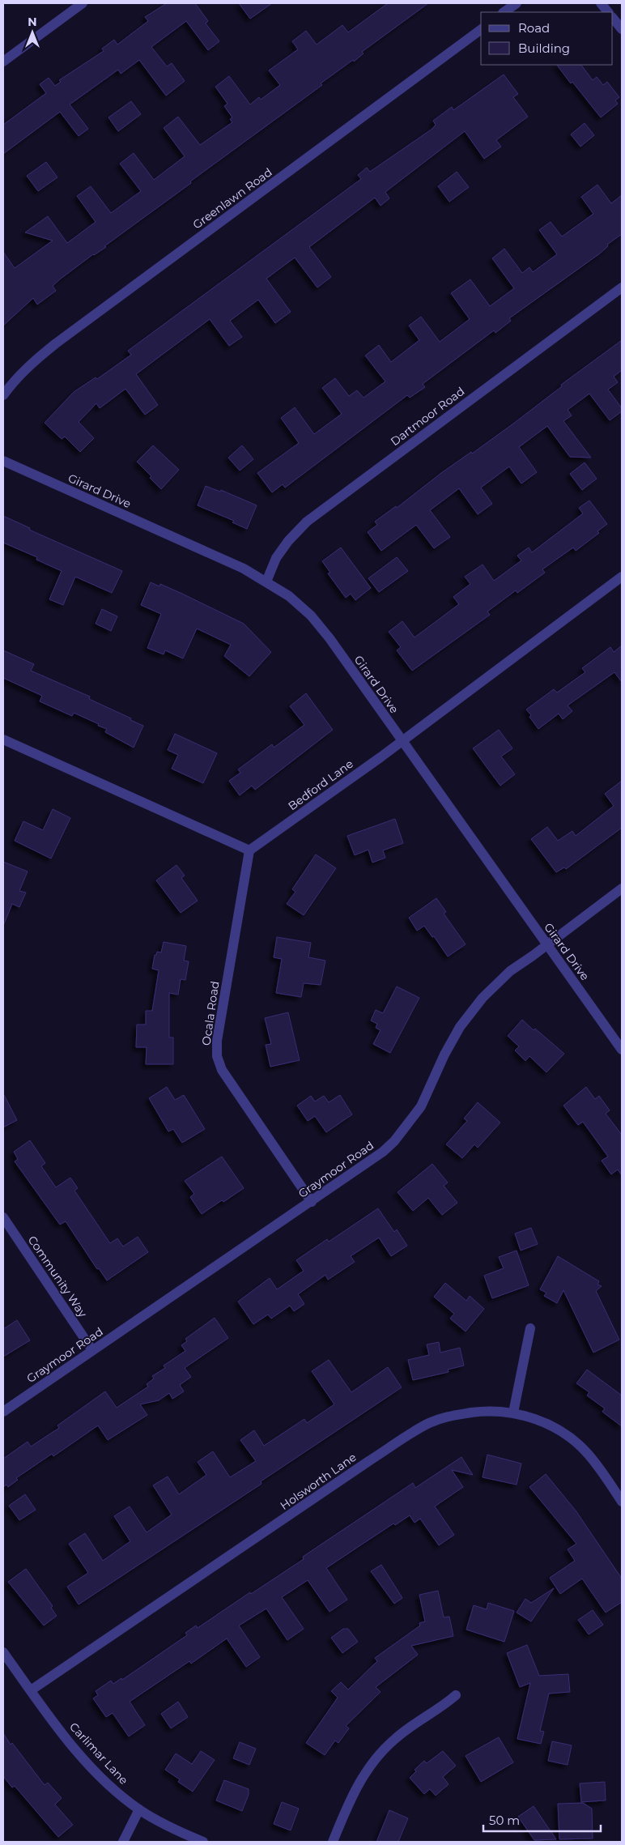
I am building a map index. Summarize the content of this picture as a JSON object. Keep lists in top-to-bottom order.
{
  "streets": {
    "street": [
      "Greenlawn Road",
      "Dartmoor Road",
      "Girard Drive",
      "Bedford Lane",
      "Ocala Road",
      "Graymoor Road",
      "Community Way",
      "Holsworth Lane",
      "Carlimar Lane"
    ]
  },
  "crossings": [
    ["Dartmoor Road", "Girard Drive"],
    ["Girard Drive", "Bedford Lane"],
    ["Girard Drive", "Graymoor Road"],
    ["Bedford Lane", "Ocala Road"],
    ["Ocala Road", "Graymoor Road"],
    ["Graymoor Road", "Community Way"],
    ["Holsworth Lane", "Carlimar Lane"]
  ],
  "legend": ["Road", "Building"],
  "scale_bar": "50 m",
  "north": "top"
}
